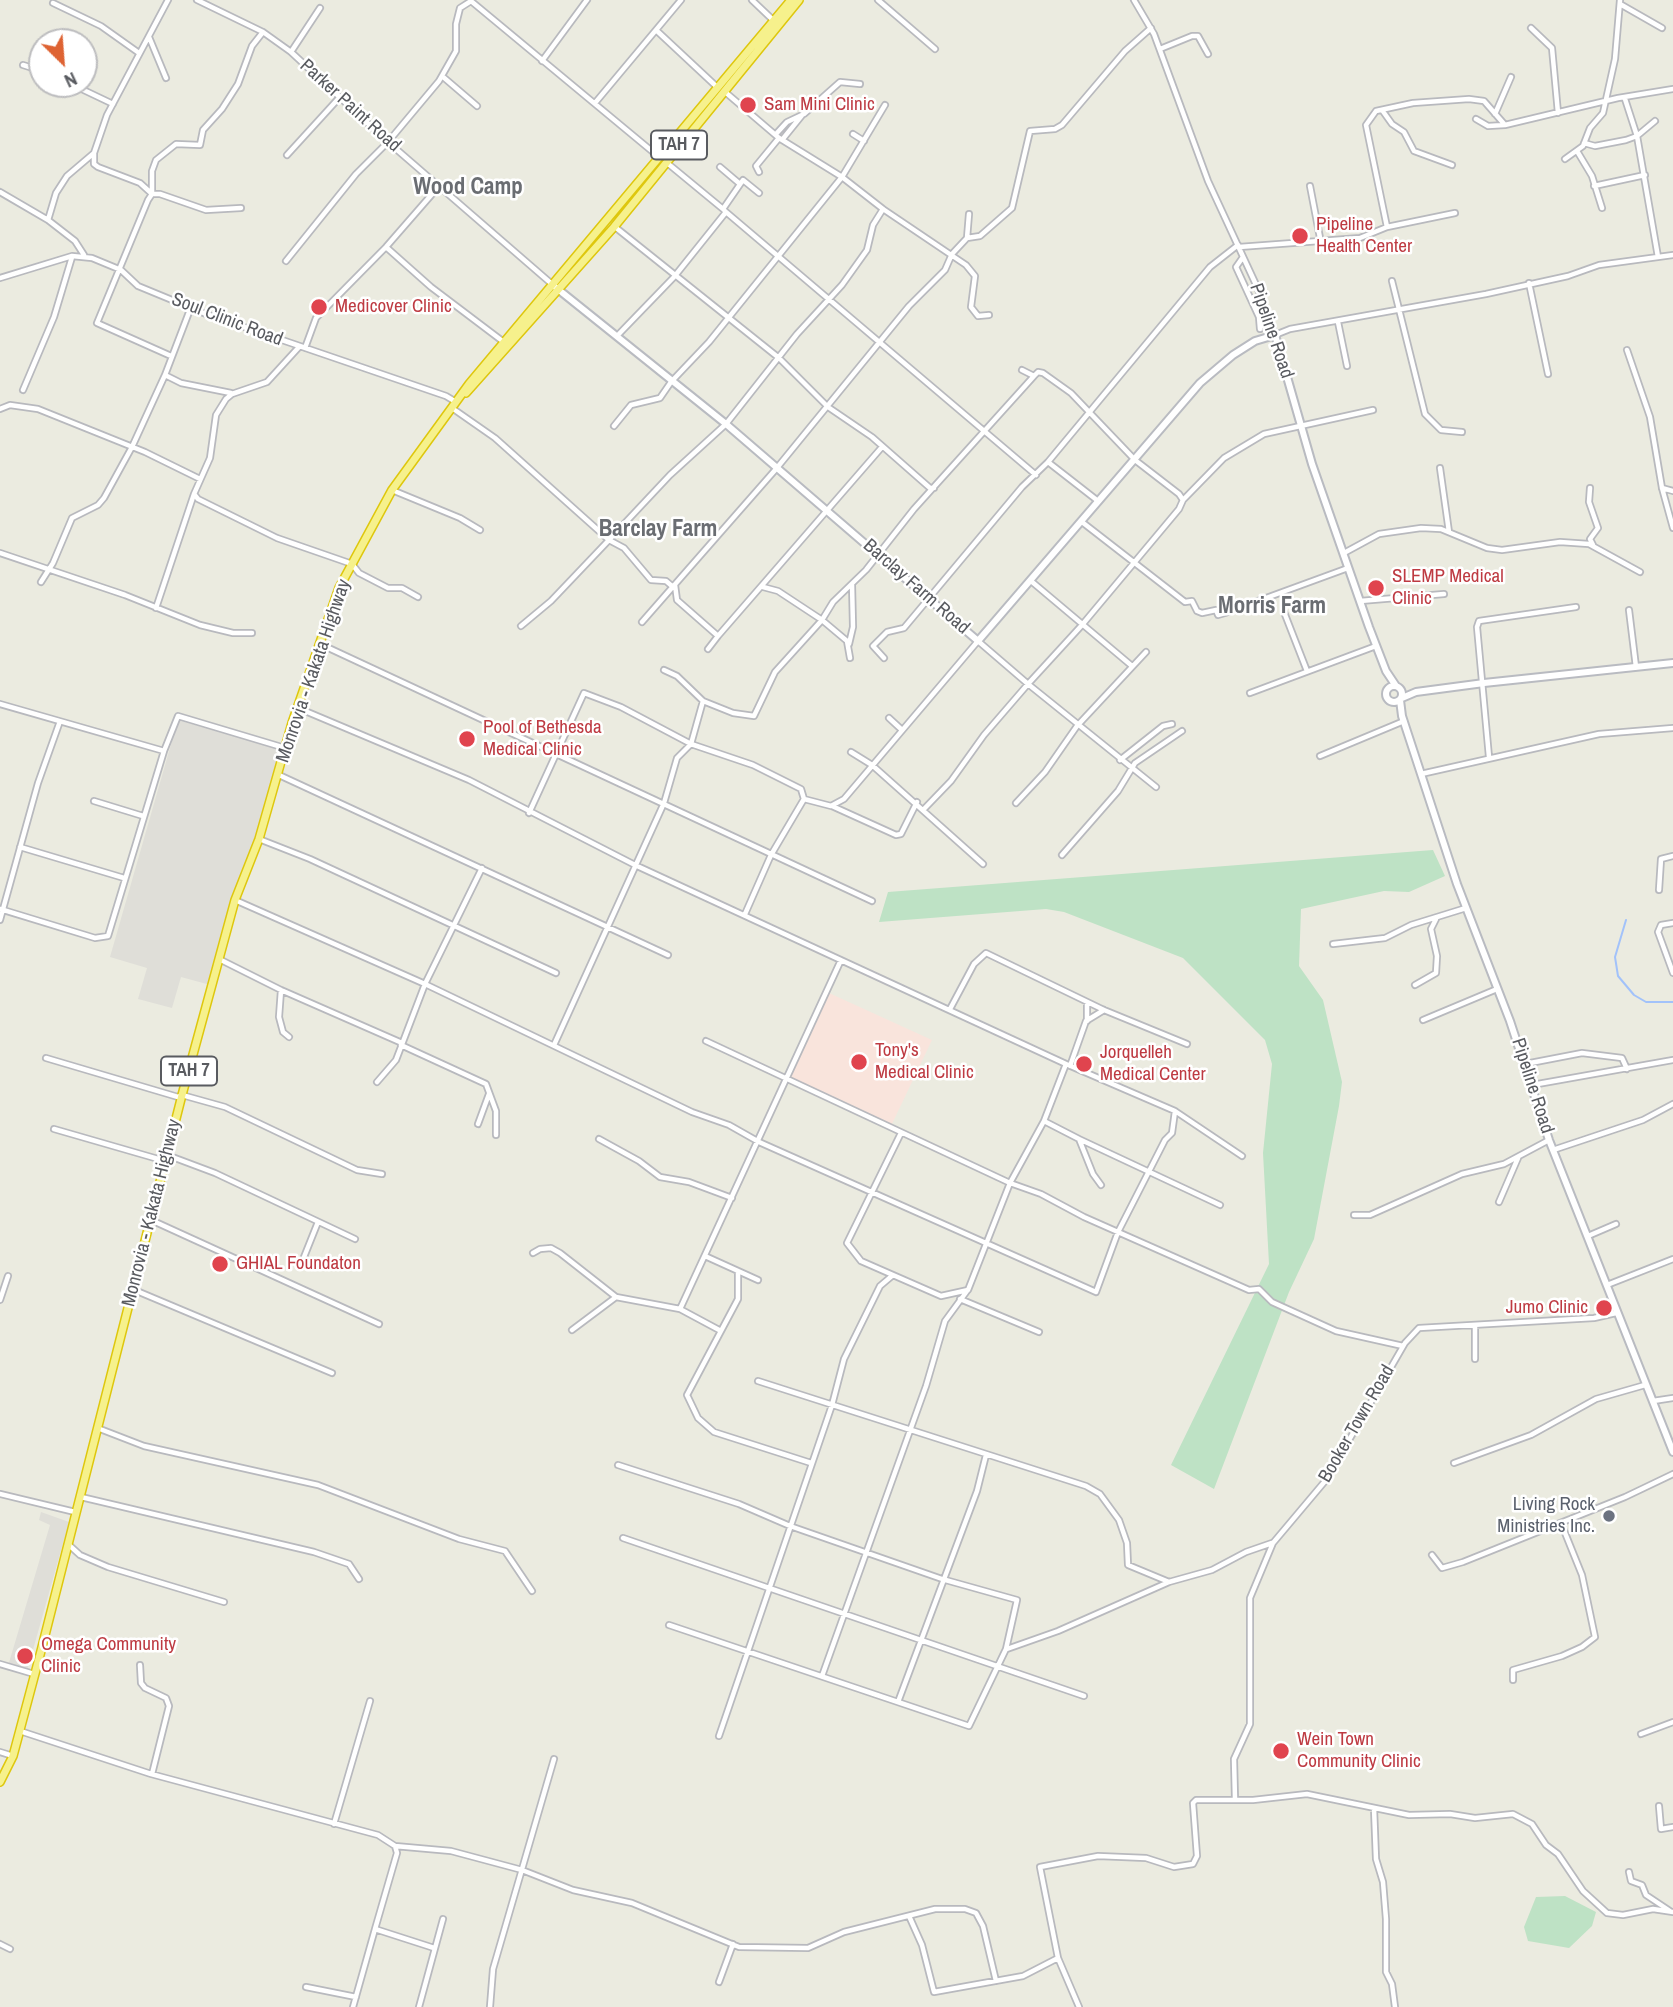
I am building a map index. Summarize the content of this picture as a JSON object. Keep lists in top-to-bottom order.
{
  "streets": {
    "highway": ["TAH 7", "Monrovia - Kakata Highway"],
    "street": [
      "Parker Paint Road",
      "Soul Clinic Road",
      "Pipeline Road",
      "Barclay Farm Road",
      "Booker Town Road"
    ]
  },
  "crossings": [
    ["Parker Paint Road", "Barclay Farm Road"],
    ["Parker Paint Road", "Monrovia - Kakata Highway"],
    ["Soul Clinic Road", "Monrovia - Kakata Highway"],
    ["Pipeline Road", "Barclay Farm Road"],
    ["Pipeline Road", "Booker Town Road"],
    ["Barclay Farm Road", "Monrovia - Kakata Highway"]
  ],
  "districts": ["Wood Camp", "Barclay Farm", "Morris Farm"],
  "places": [
    "Sam Mini Clinic",
    "Pipeline Health Center",
    "Medicover Clinic",
    "SLEMP Medical Clinic",
    "Pool of Bethesda Medical Clinic",
    "Tony's Medical Clinic",
    "Jorquelleh Medical Center",
    "GHIAL Foundaton",
    "Jumo Clinic",
    "Living Rock Ministries Inc.",
    "Omega Community Clinic",
    "Wein Town Community Clinic"
  ],
  "north": "bottom right"
}
